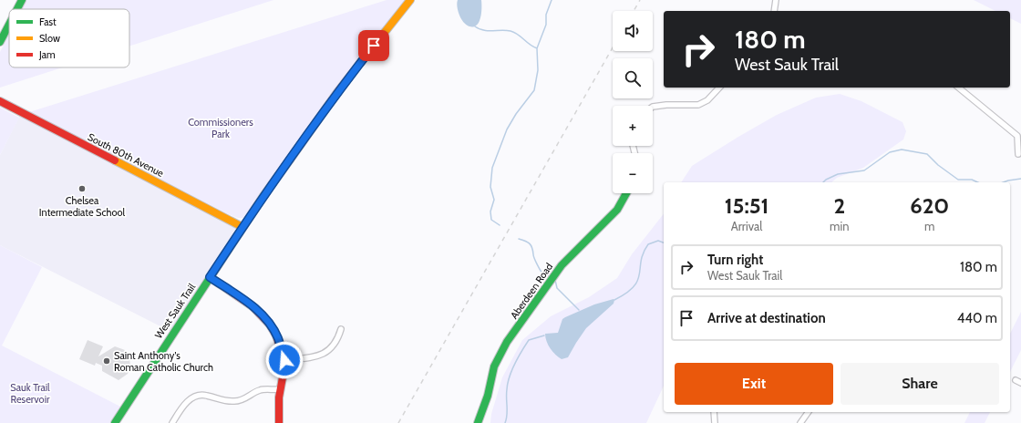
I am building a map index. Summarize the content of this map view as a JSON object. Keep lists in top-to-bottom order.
{
  "streets": {
    "street": ["South 80th Avenue", "Aberdeen Road", "West Sauk Trail"]
  },
  "crossings": [
    ["South 80th Avenue", "West Sauk Trail"]
  ],
  "parks": ["Commissioners Park", "Sauk Trail Reservoir"],
  "places": ["Chelsea Intermediate School", "Saint Anthony's Roman Catholic Church"],
  "legend": ["Fast", "Slow", "Jam"],
  "page": {
    "map_buttons": ["+", "−"],
    "turn": ["180 m", "West Sauk Trail"],
    "eta": [
      "15:51",
      "Arrival",
      "2",
      "min",
      "620",
      "m"
    ],
    "list": [
      {
        "name": "Turn right",
        "note": "West Sauk Trail",
        "value": "180 m"
      },
      {
        "name": "Arrive at destination",
        "value": "440 m"
      }
    ],
    "buttons": ["Exit", "Share"]
  }
}
